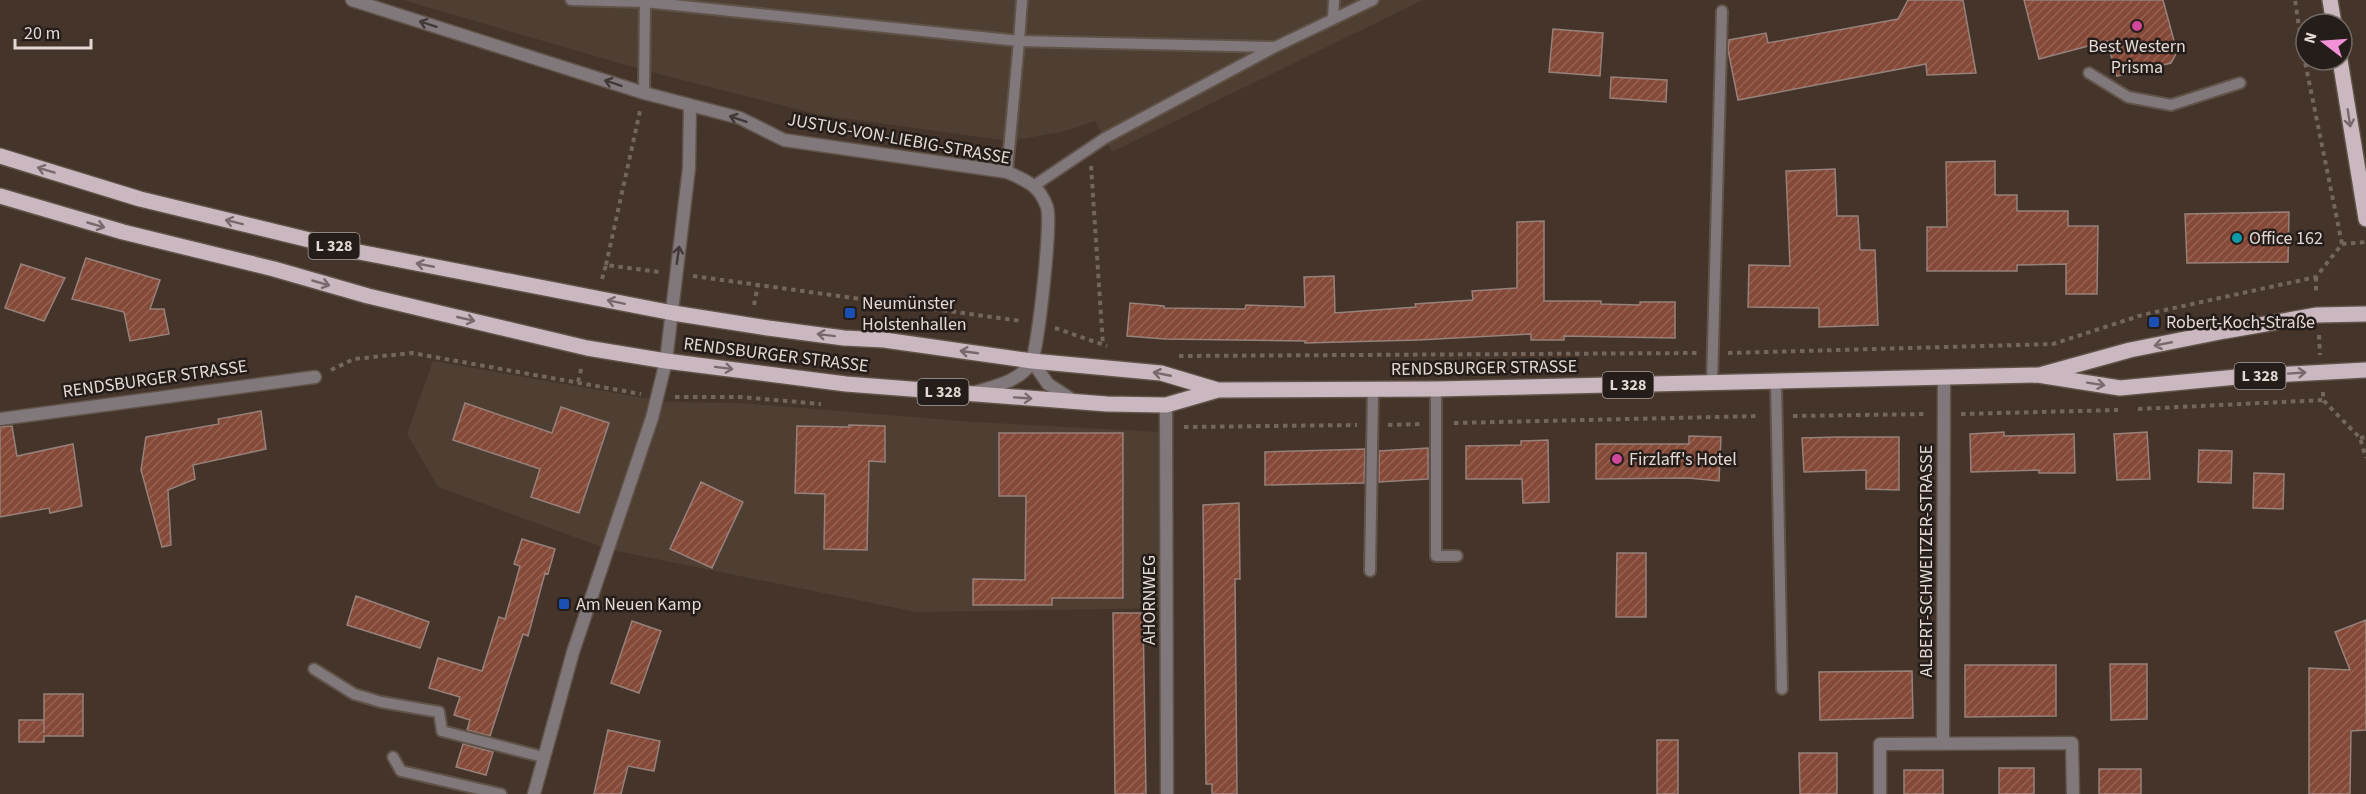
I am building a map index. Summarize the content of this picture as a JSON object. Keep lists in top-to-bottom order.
{
  "streets": {
    "main road": ["L 328", "RENDSBURGER STRASSE"],
    "street": ["JUSTUS-VON-LIEBIG-STRASSE", "ALBERT-SCHWEITZER-STRASSE", "AHORNWEG"]
  },
  "crossings": [
    ["L 328", "RENDSBURGER STRASSE"],
    ["RENDSBURGER STRASSE", "ALBERT-SCHWEITZER-STRASSE"],
    ["RENDSBURGER STRASSE", "AHORNWEG"]
  ],
  "one_way": ["JUSTUS-VON-LIEBIG-STRASSE"],
  "places": {
    "other": ["Best Western Prisma", "Office 162", "Firzlaff's Hotel"],
    "transit": ["Neumünster Holstenhallen", "Robert-Koch-Straße", "Am Neuen Kamp"]
  },
  "scale_bar": "20 m",
  "north": "left"
}
